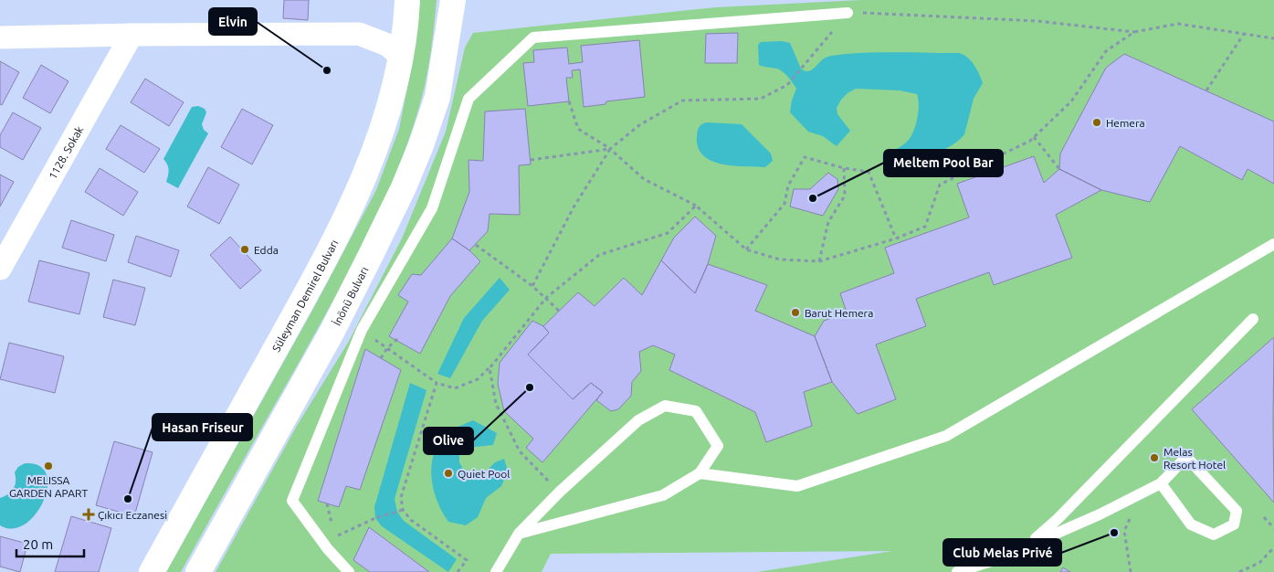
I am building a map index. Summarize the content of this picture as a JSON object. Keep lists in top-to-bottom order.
{
  "streets": {
    "main road": ["Süleyman Demirel Bulvarı", "İnönü Bulvarı"],
    "street": ["1128. Sokak"]
  },
  "places": {
    "other": [
      "Elvin",
      "Hemera",
      "Meltem Pool Bar",
      "Edda",
      "Barut Hemera",
      "Olive",
      "Melas Resort Hotel",
      "MELISSA GARDEN APART",
      "Quiet Pool",
      "Hasan Friseur",
      "Club Melas Privé"
    ],
    "health": ["Çıkıcı Eczanesi"]
  },
  "scale_bar": "20 m"
}
